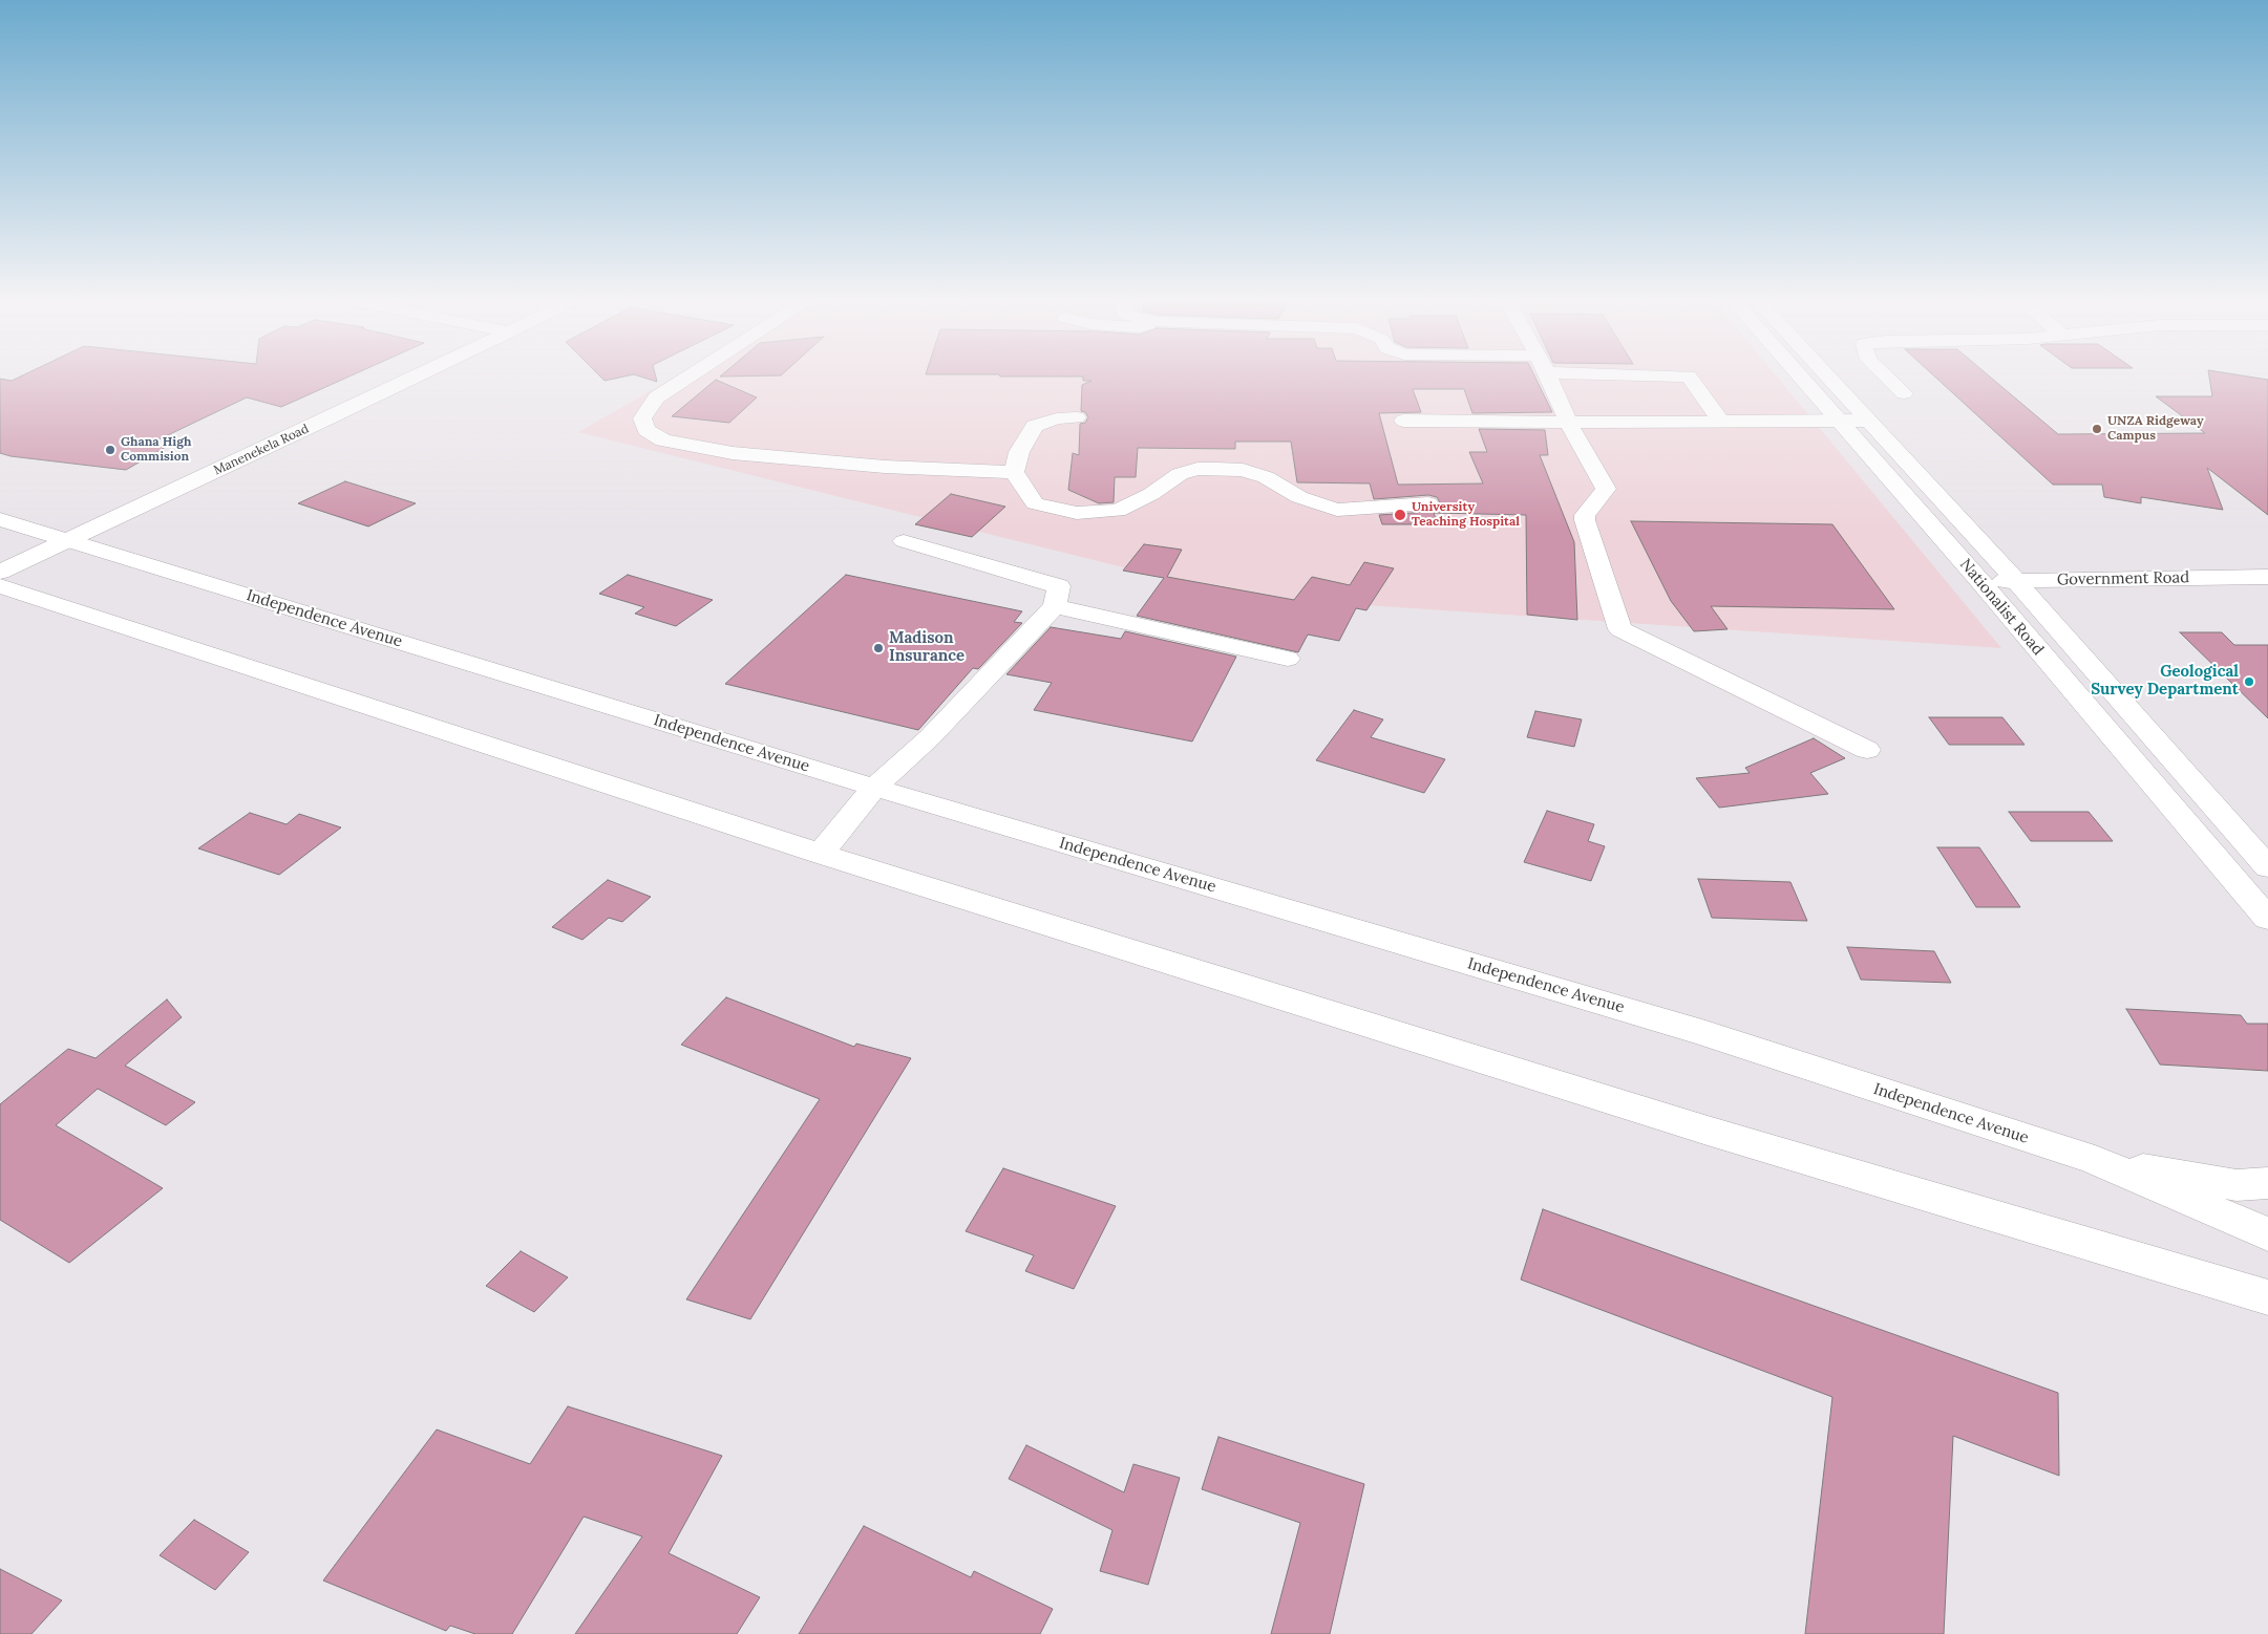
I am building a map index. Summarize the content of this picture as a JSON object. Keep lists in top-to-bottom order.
{
  "streets": {
    "main road": [
      "Manenekela Road",
      "Government Road",
      "Nationalist Road",
      "Independence Avenue"
    ]
  },
  "crossings": [
    ["Manenekela Road", "Independence Avenue"],
    ["Government Road", "Nationalist Road"]
  ],
  "places": [
    "UNZA Ridgeway Campus",
    "Ghana High Commision",
    "University Teaching Hospital",
    "Madison Insurance",
    "Geological Survey Department"
  ]
}
